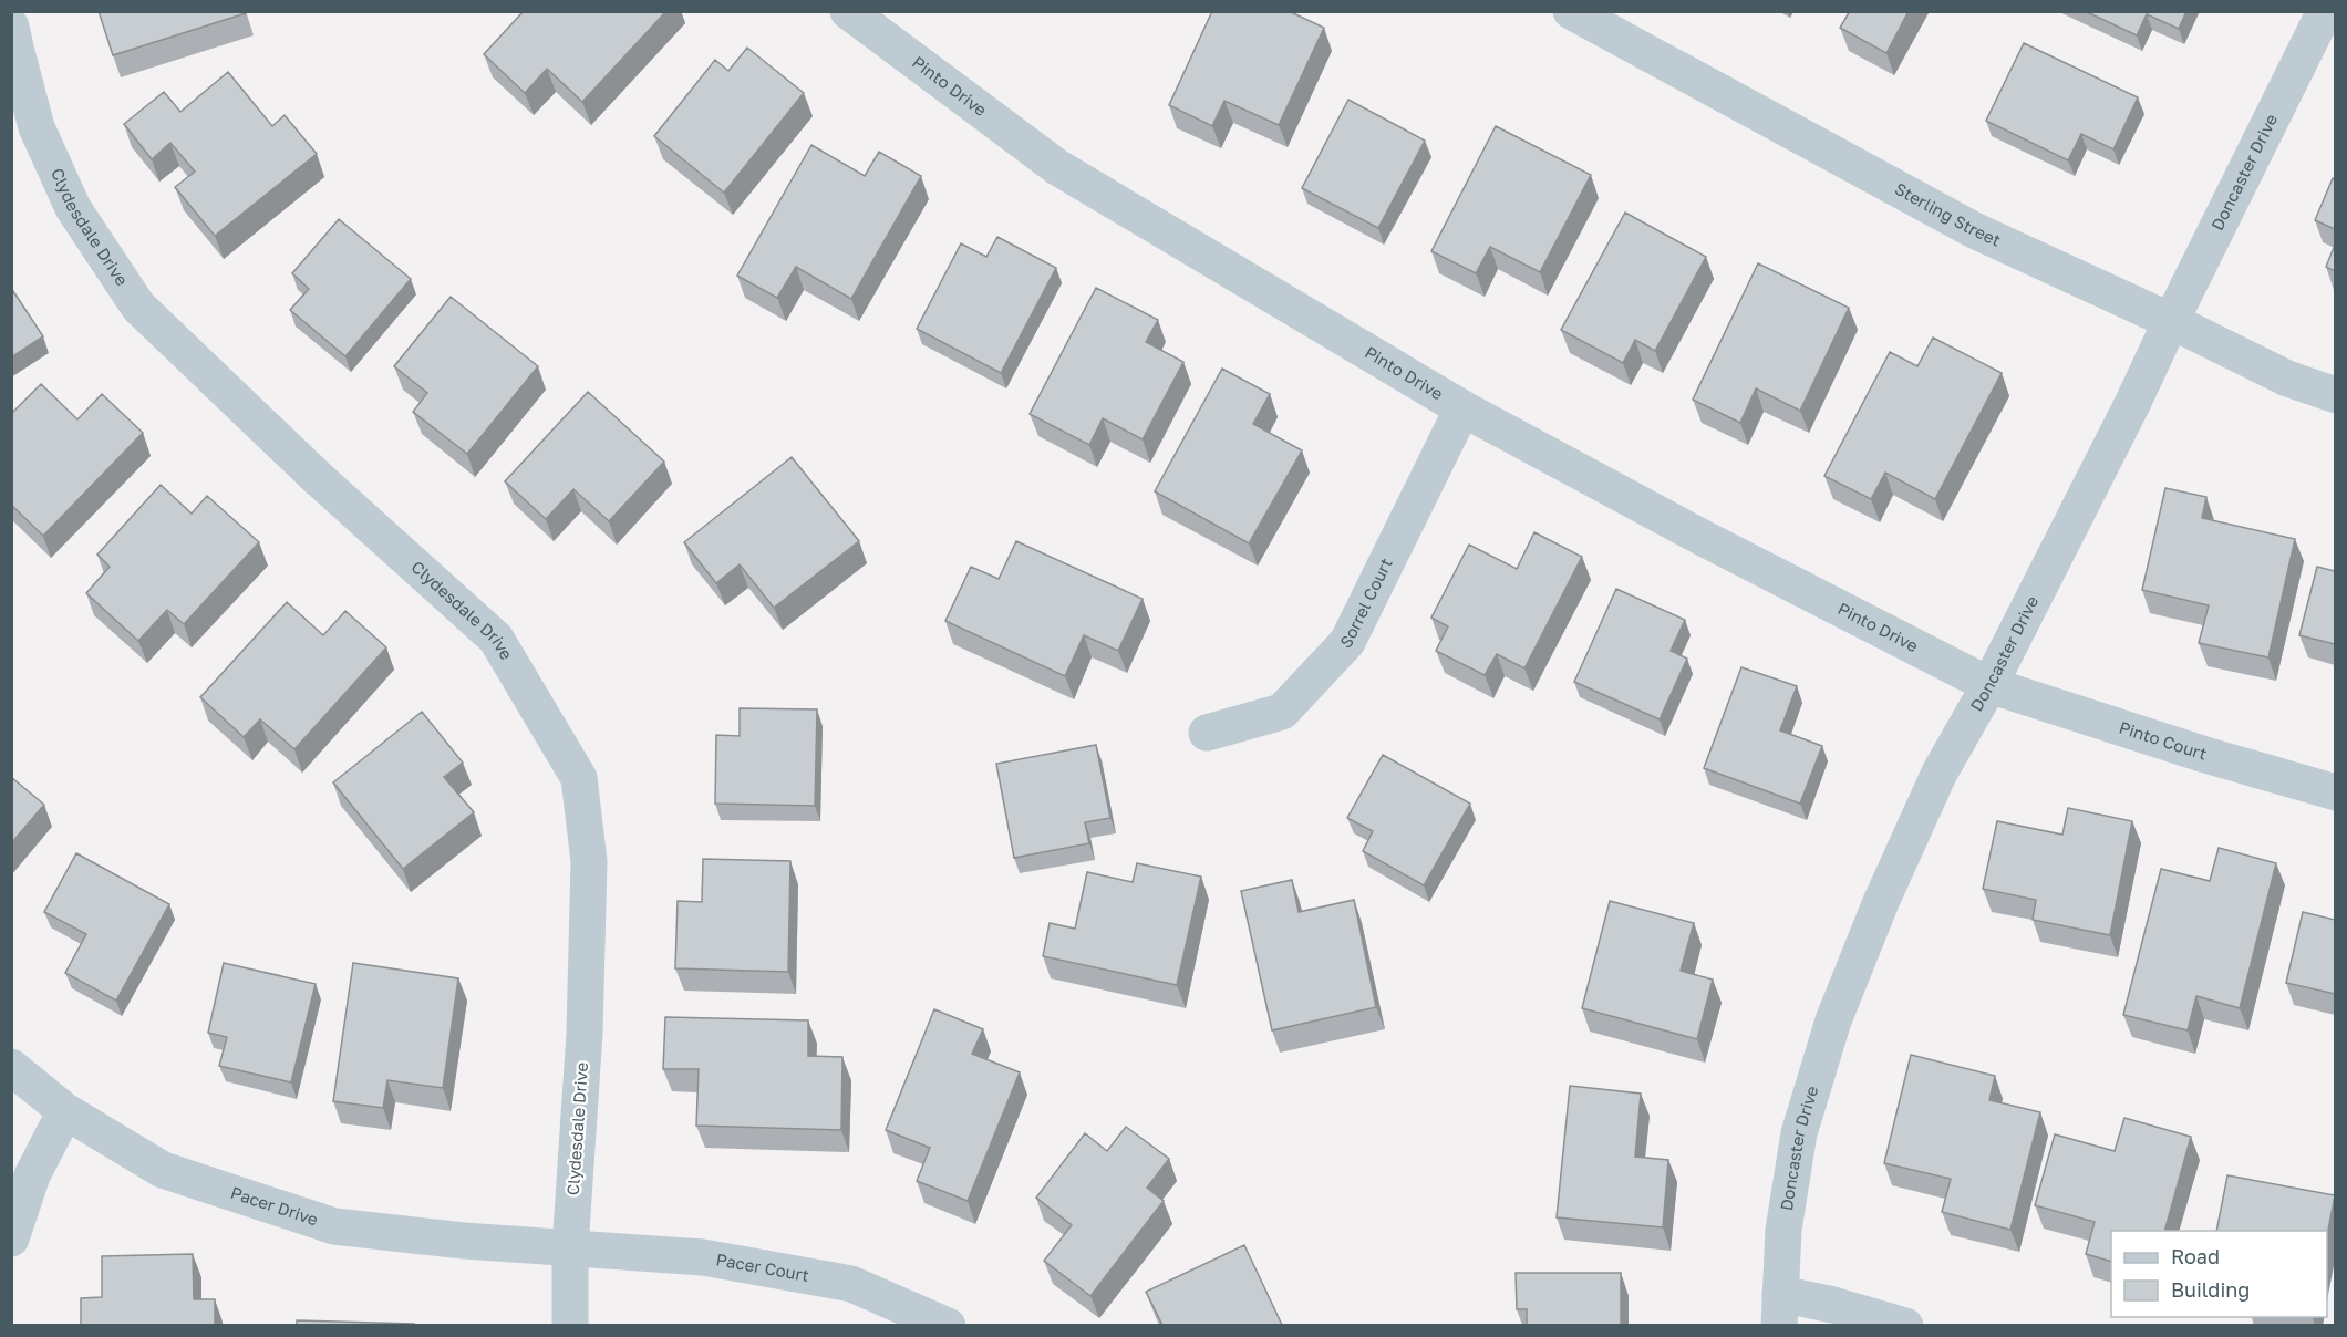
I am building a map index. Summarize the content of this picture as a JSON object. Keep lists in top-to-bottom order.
{
  "streets": {
    "street": [
      "Pinto Drive",
      "Doncaster Drive",
      "Sterling Street",
      "Clydesdale Drive",
      "Sorrel Court",
      "Pinto Court",
      "Pacer Drive",
      "Pacer Court"
    ]
  },
  "crossings": [
    ["Pinto Drive", "Doncaster Drive"],
    ["Pinto Drive", "Sorrel Court"],
    ["Pinto Drive", "Pinto Court"],
    ["Doncaster Drive", "Sterling Street"],
    ["Doncaster Drive", "Pinto Court"],
    ["Clydesdale Drive", "Pacer Drive"],
    ["Clydesdale Drive", "Pacer Court"],
    ["Pacer Drive", "Pacer Court"]
  ],
  "legend": ["Road", "Building"]
}
